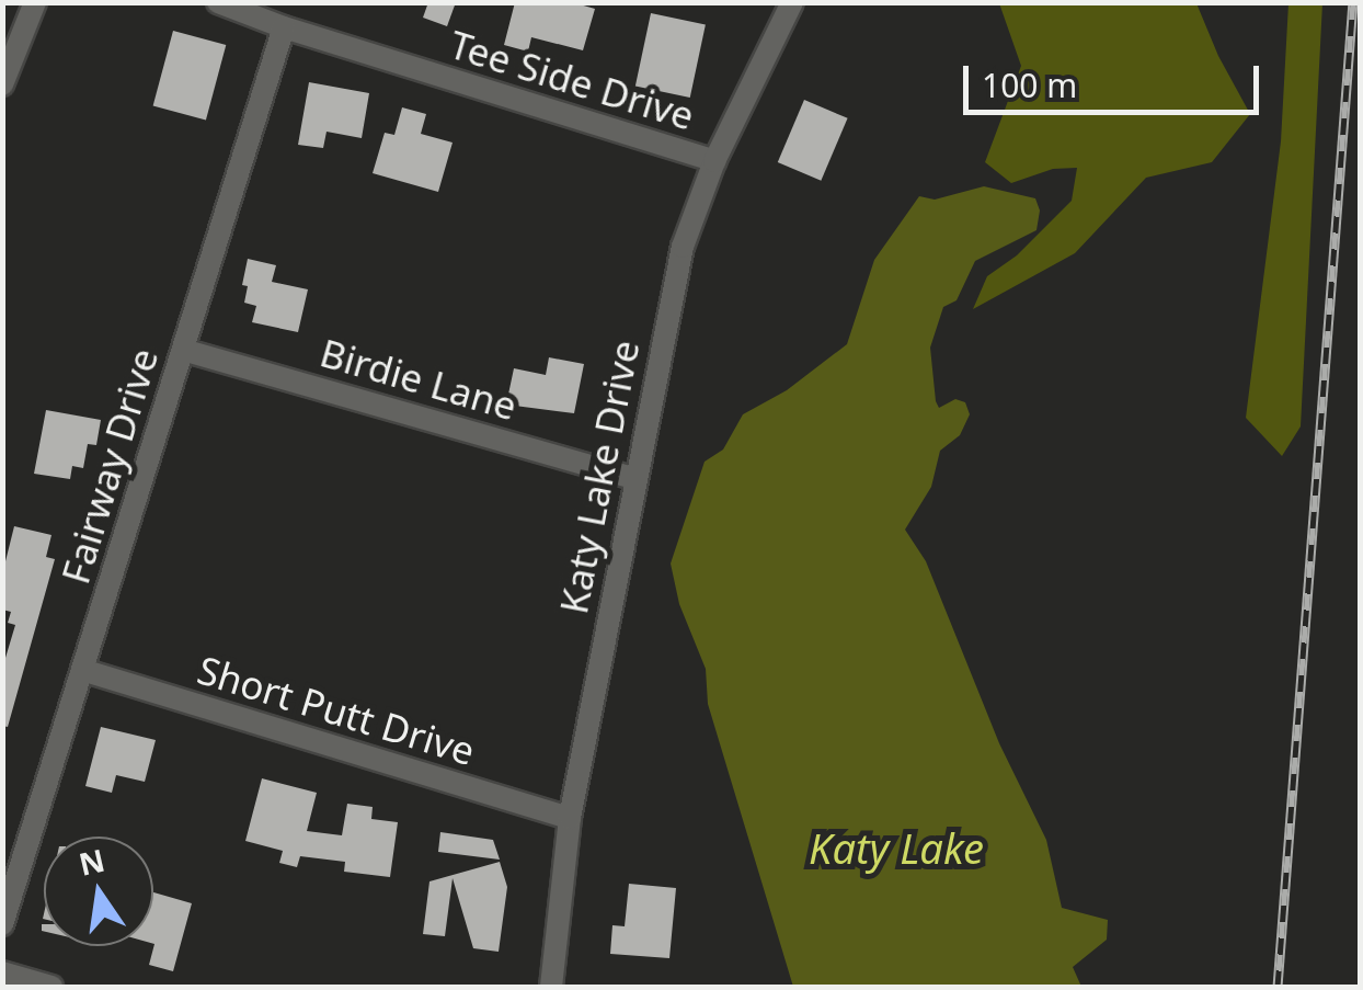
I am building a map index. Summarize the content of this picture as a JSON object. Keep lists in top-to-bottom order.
{
  "streets": {
    "street": [
      "Tee Side Drive",
      "Birdie Lane",
      "Fairway Drive",
      "Katy Lake Drive",
      "Short Putt Drive"
    ]
  },
  "crossings": [
    ["Tee Side Drive", "Fairway Drive"],
    ["Tee Side Drive", "Katy Lake Drive"],
    ["Birdie Lane", "Fairway Drive"],
    ["Birdie Lane", "Katy Lake Drive"],
    ["Fairway Drive", "Short Putt Drive"],
    ["Katy Lake Drive", "Short Putt Drive"]
  ],
  "water": ["Katy Lake"],
  "scale_bar": "100 m",
  "north": "top"
}
